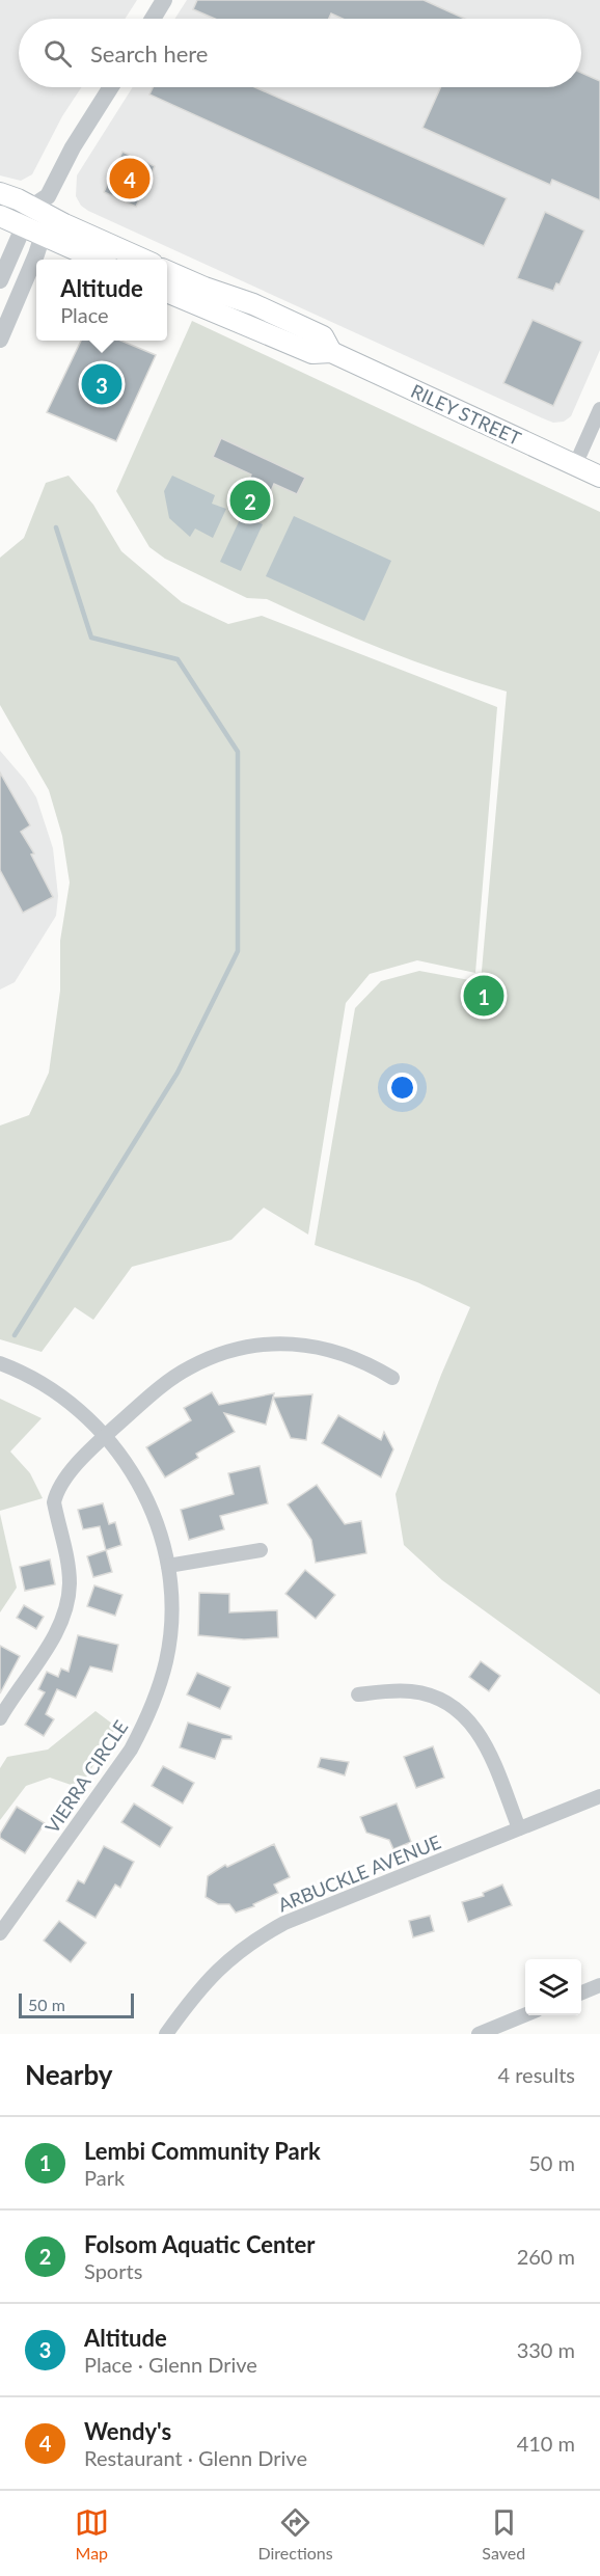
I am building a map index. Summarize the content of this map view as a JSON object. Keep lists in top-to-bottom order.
{
  "streets": {
    "main road": ["RILEY STREET"],
    "street": ["VIERRA CIRCLE", "ARBUCKLE AVENUE"]
  },
  "scale_bar": "50 m",
  "page": {
    "search": "Search here",
    "pins": [
      "4",
      "3",
      "2",
      "1"
    ],
    "popup": ["Altitude", "Place"],
    "scale": "50 m",
    "heading": ["Nearby", "4 results"],
    "list": [
      {
        "mark": "1",
        "name": "Lembi Community Park",
        "note": "Park",
        "value": "50 m"
      },
      {
        "mark": "2",
        "name": "Folsom Aquatic Center",
        "note": "Sports",
        "value": "260 m"
      },
      {
        "mark": "3",
        "name": "Altitude",
        "note": "Place · Glenn Drive",
        "value": "330 m"
      },
      {
        "mark": "4",
        "name": "Wendy's",
        "note": "Restaurant · Glenn Drive",
        "value": "410 m"
      }
    ],
    "nav": ["Map", "Directions", "Saved"]
  }
}
